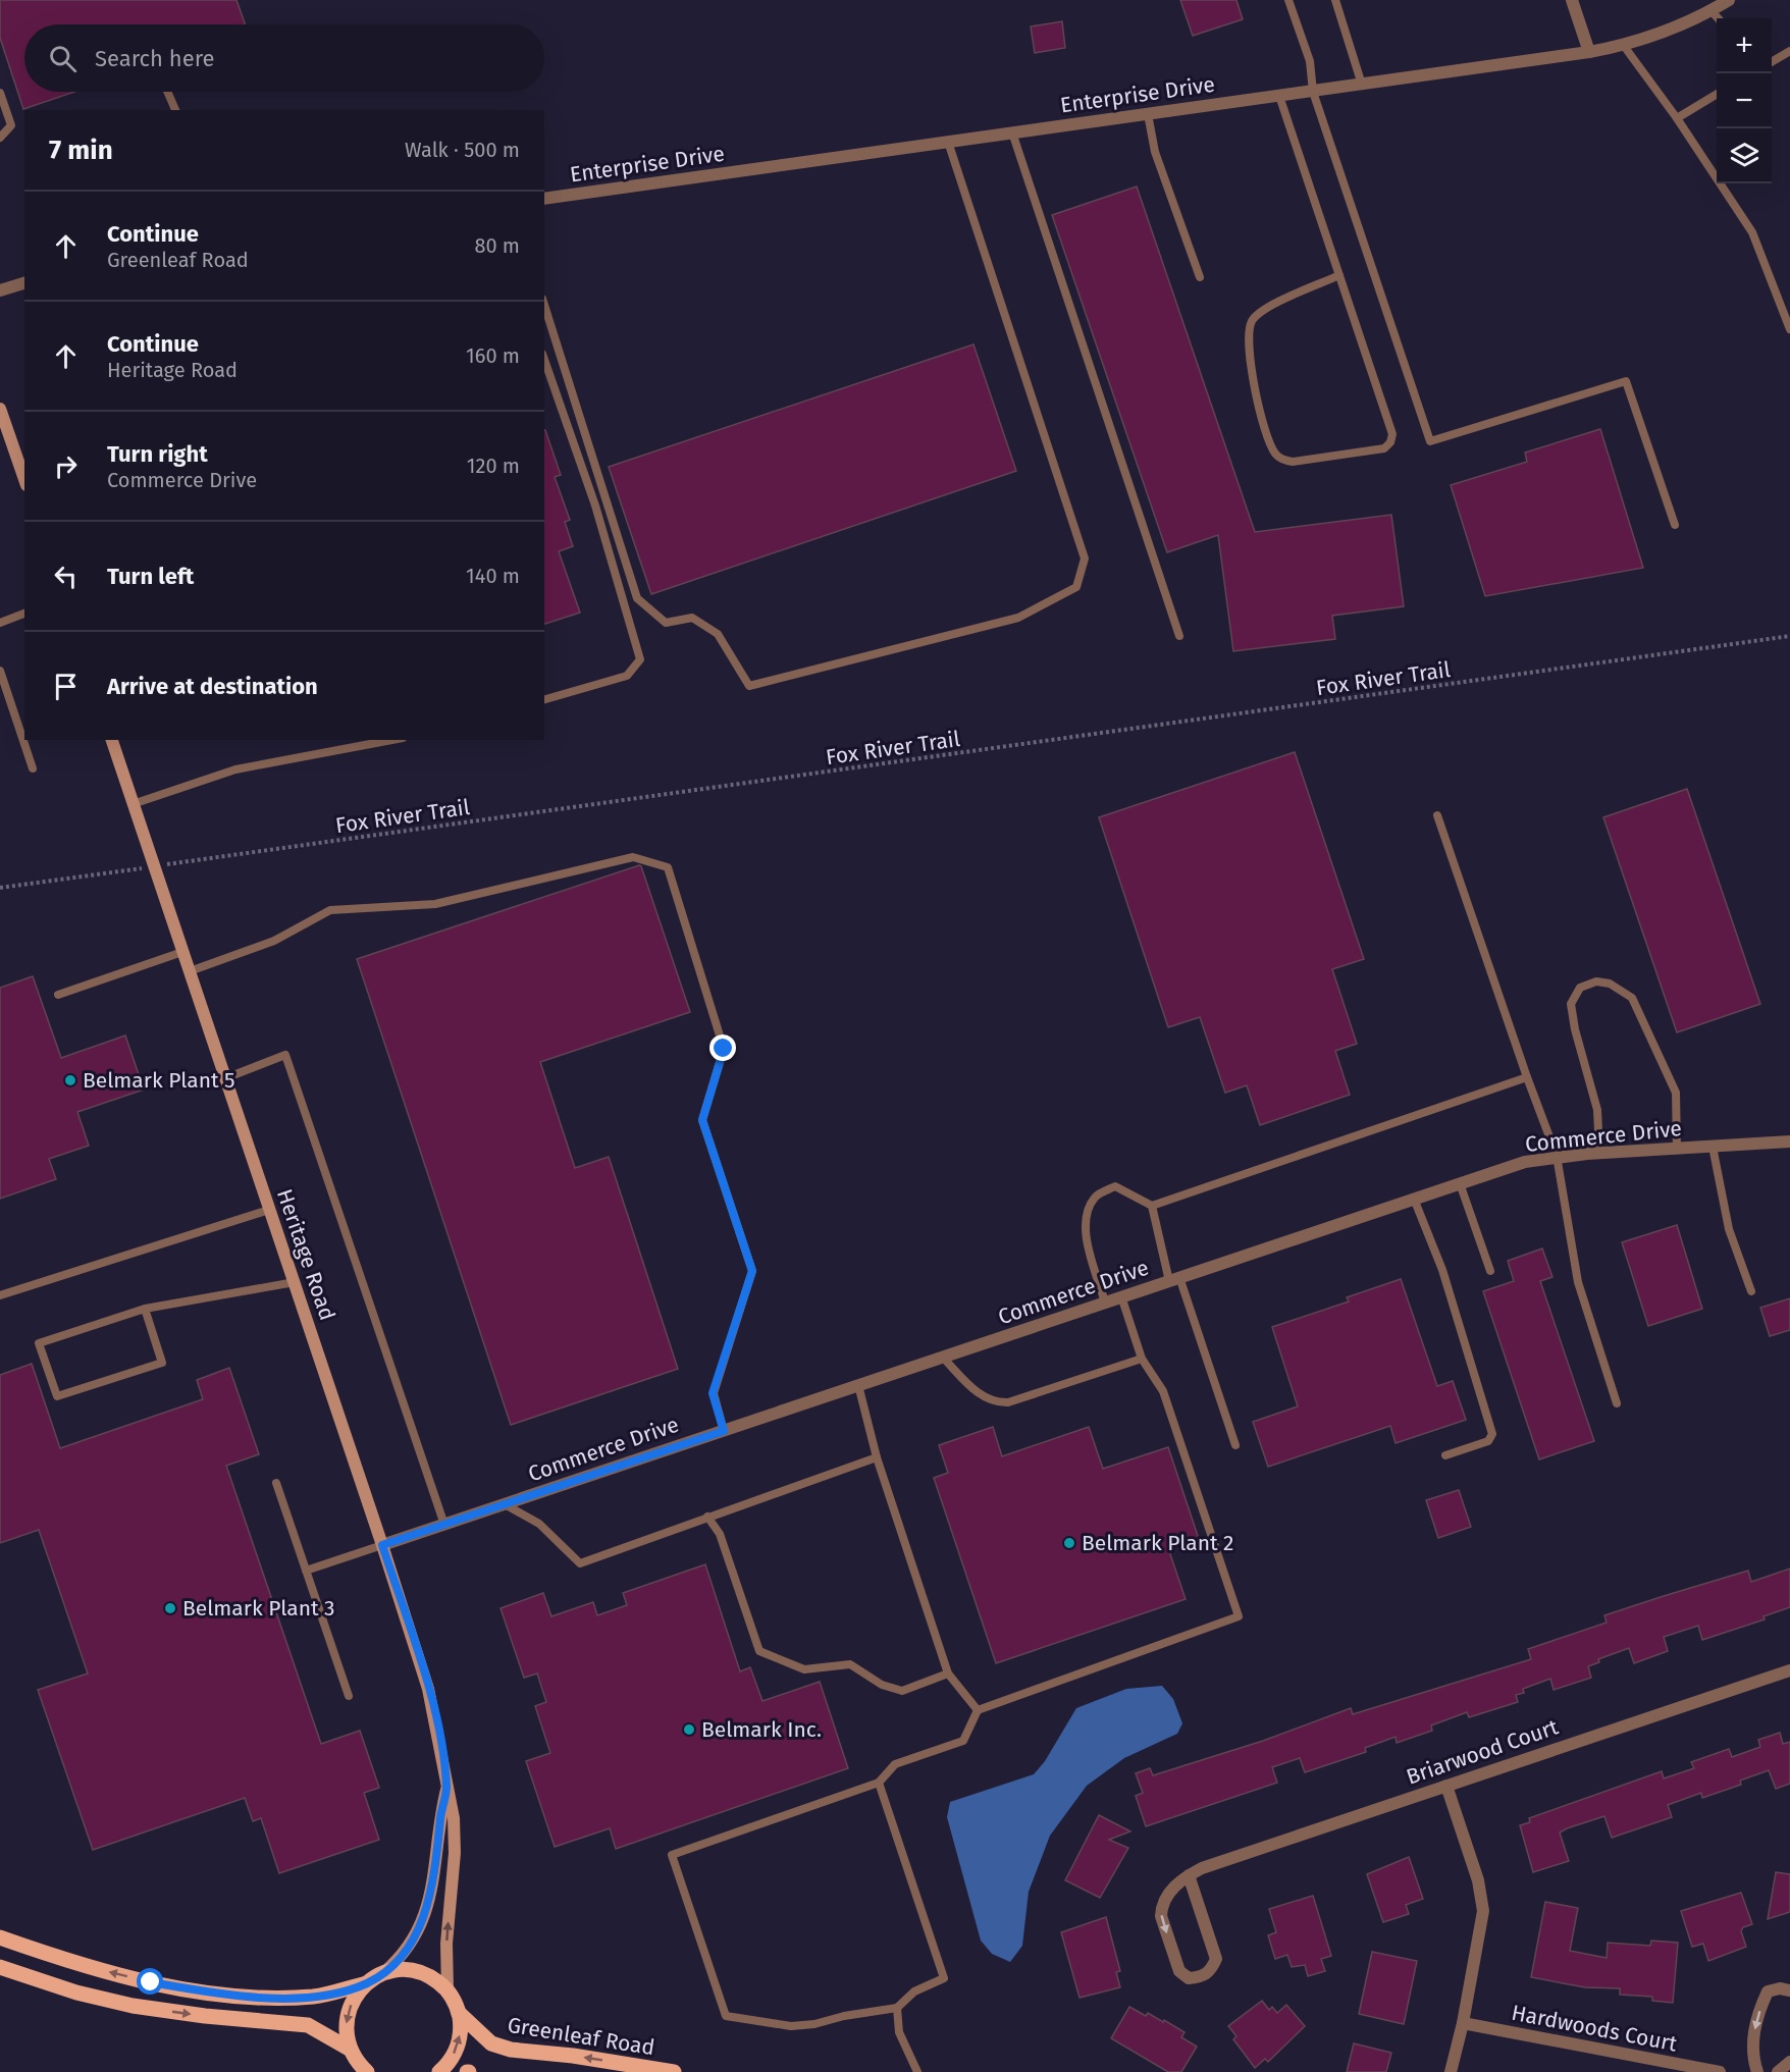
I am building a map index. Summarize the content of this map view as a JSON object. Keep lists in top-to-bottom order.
{
  "streets": {
    "main road": ["Heritage Road", "Greenleaf Road"],
    "street": [
      "Enterprise Drive",
      "Commerce Drive",
      "Briarwood Court",
      "Hardwoods Court"
    ],
    "path": ["Fox River Trail"]
  },
  "crossings": [
    ["Fox River Trail", "Heritage Road"],
    ["Commerce Drive", "Heritage Road"]
  ],
  "one_way": ["Greenleaf Road"],
  "places": [
    "Belmark Plant 5",
    "Belmark Plant 2",
    "Belmark Plant 3",
    "Belmark Inc."
  ],
  "page": {
    "map_buttons": ["+", "−"],
    "search": "Search here",
    "heading": ["7 min", "Walk · 500 m"],
    "list": [
      ["Continue", "Greenleaf Road", "80 m"],
      ["Continue", "Heritage Road", "160 m"],
      ["Turn right", "Commerce Drive", "120 m"],
      ["Turn left", "140 m"],
      "Arrive at destination"
    ]
  }
}
